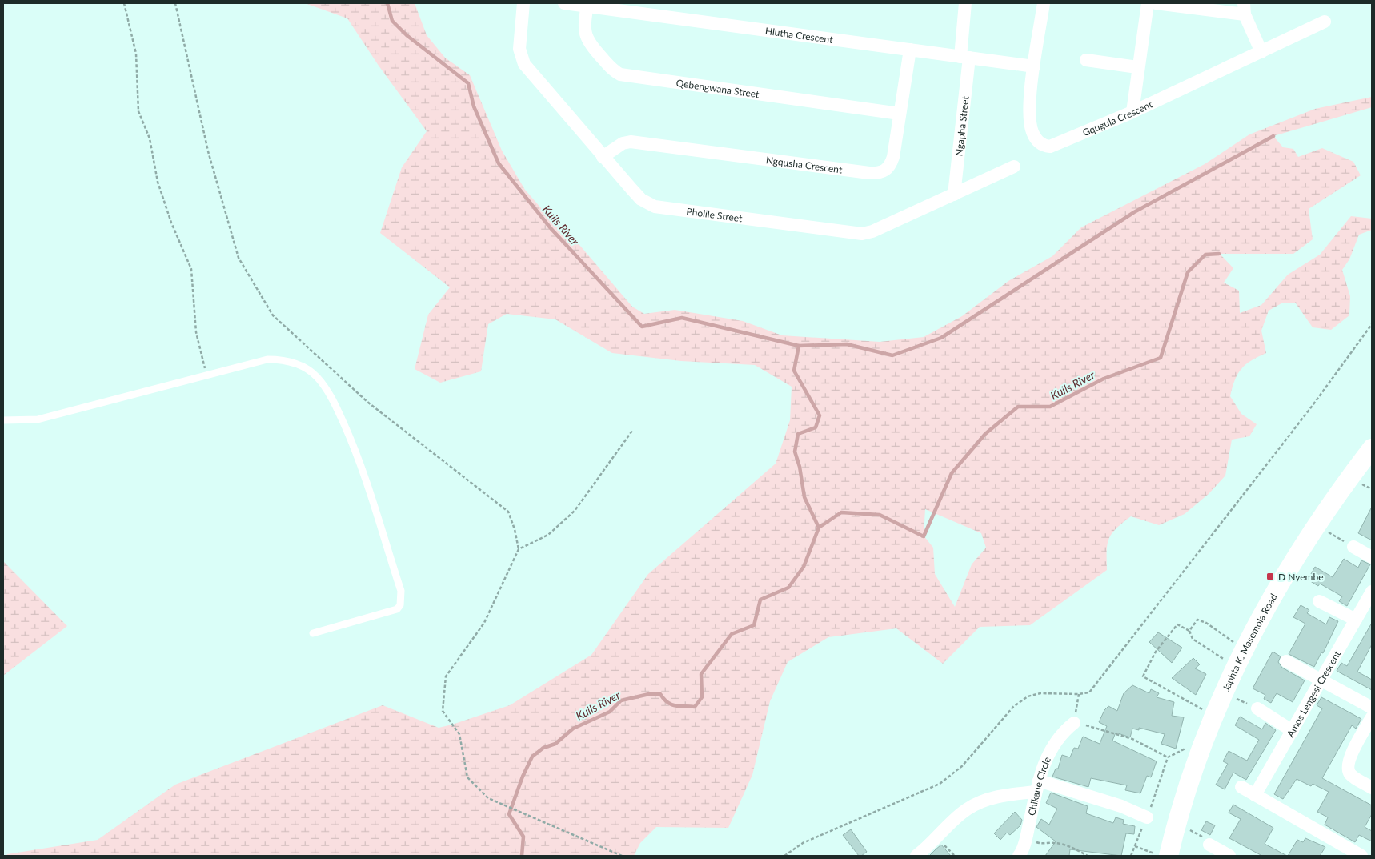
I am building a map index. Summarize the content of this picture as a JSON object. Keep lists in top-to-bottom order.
{
  "streets": {
    "main road": ["Japhta K. Masemola Road"],
    "street": [
      "Hlutha Crescent",
      "Qebengwana Street",
      "Gqugula Crescent",
      "Ngapha Street",
      "Ngqusha Crescent",
      "Pholile Street",
      "Amos Lengesi Crescent",
      "Chikane Circle"
    ]
  },
  "crossings": [
    ["Hlutha Crescent", "Qebengwana Street"],
    ["Hlutha Crescent", "Gqugula Crescent"],
    ["Hlutha Crescent", "Ngapha Street"],
    ["Hlutha Crescent", "Ngqusha Crescent"],
    ["Qebengwana Street", "Ngqusha Crescent"],
    ["Ngapha Street", "Pholile Street"],
    ["Ngqusha Crescent", "Pholile Street"]
  ],
  "water": ["Kuils River"],
  "places": {
    "transit": ["D Nyembe"]
  }
}
